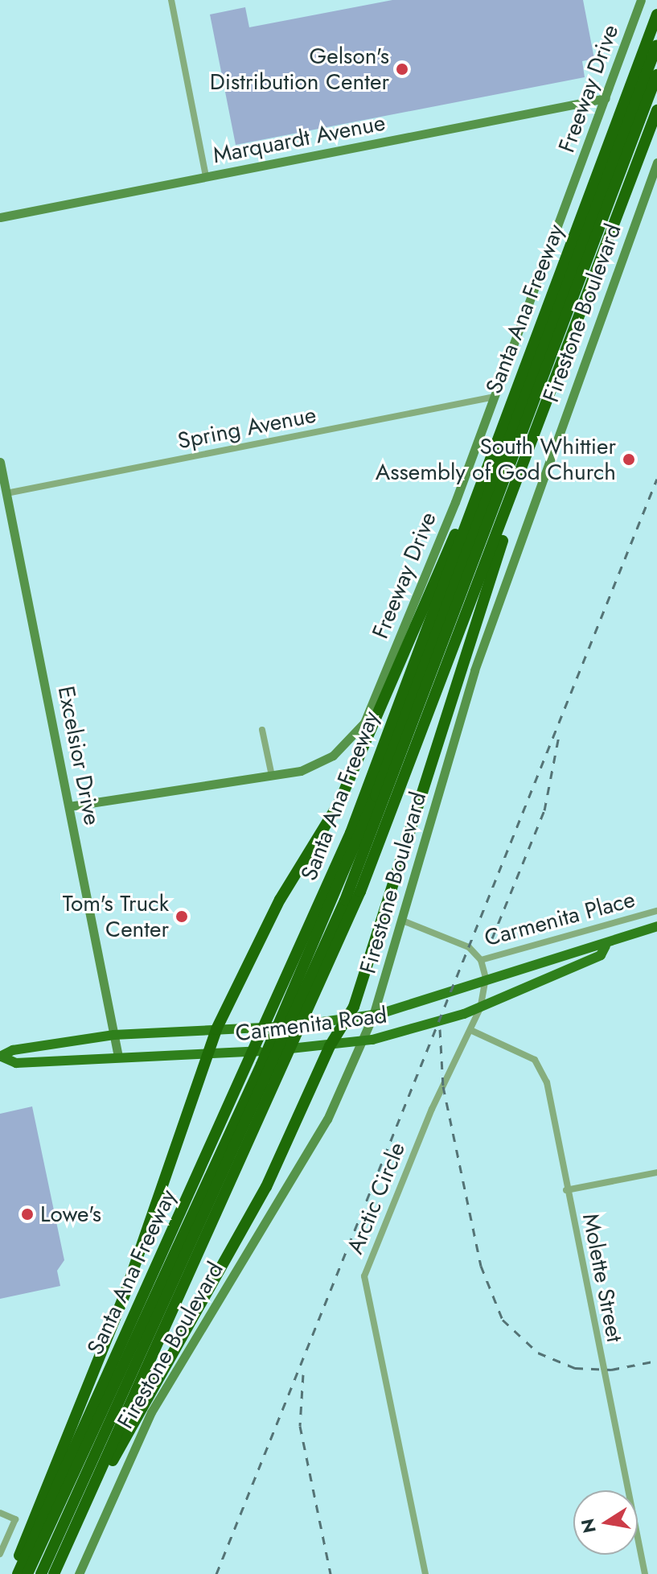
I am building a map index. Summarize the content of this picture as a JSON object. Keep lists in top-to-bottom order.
{
  "streets": {
    "highway": ["Santa Ana Freeway"],
    "main road": ["Carmenita Road"],
    "street": [
      "Freeway Drive",
      "Marquardt Avenue",
      "Firestone Boulevard",
      "Spring Avenue",
      "Excelsior Drive",
      "Carmenita Place",
      "Arctic Circle",
      "Molette Street"
    ]
  },
  "crossings": [
    ["Freeway Drive", "Marquardt Avenue"],
    ["Freeway Drive", "Spring Avenue"],
    ["Freeway Drive", "Excelsior Drive"],
    ["Firestone Boulevard", "Carmenita Place"],
    ["Spring Avenue", "Excelsior Drive"],
    ["Excelsior Drive", "Carmenita Road"],
    ["Carmenita Place", "Arctic Circle"],
    ["Arctic Circle", "Molette Street"]
  ],
  "places": [
    "Gelson's Distribution Center",
    "South Whittier Assembly of God Church",
    "Tom's Truck Center",
    "Lowe's"
  ],
  "north": "left"
}
